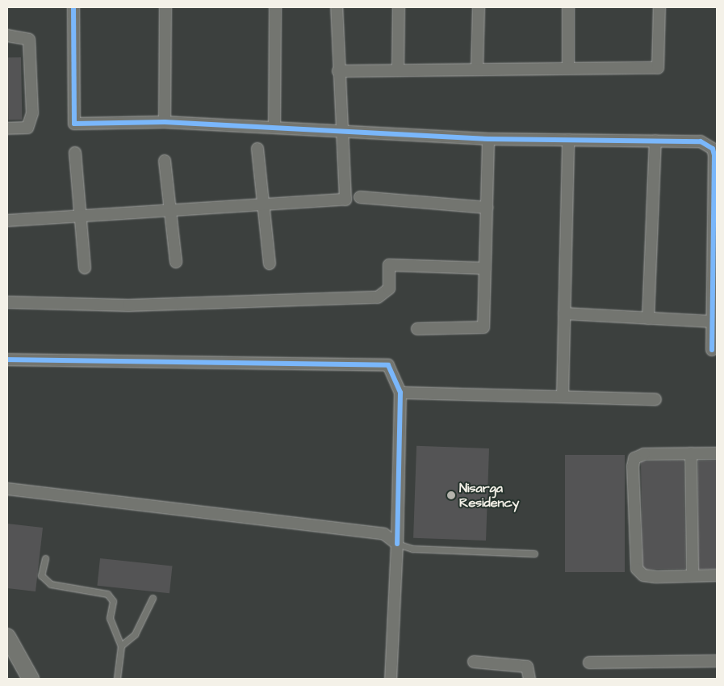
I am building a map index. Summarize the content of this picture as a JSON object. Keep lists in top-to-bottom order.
{
  "places": ["Nisarga Residency"]
}
